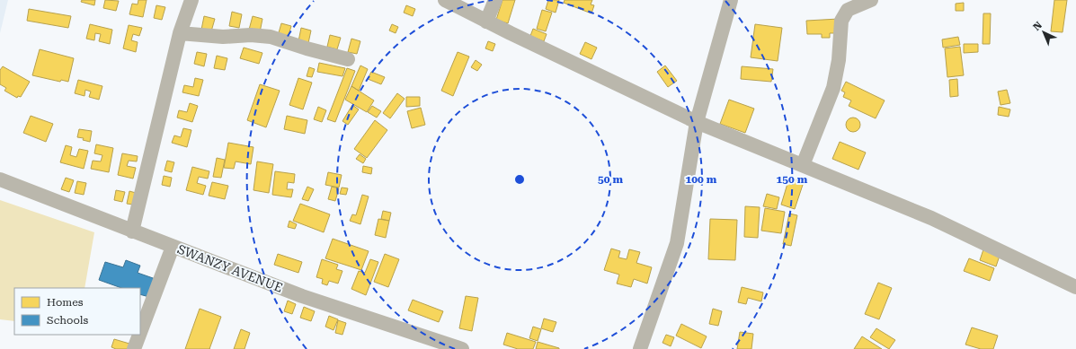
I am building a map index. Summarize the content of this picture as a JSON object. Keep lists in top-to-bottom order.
{
  "streets": {
    "street": ["SWANZY AVENUE"]
  },
  "legend": ["Homes", "Schools"],
  "north": "top left",
  "rings": ["50 m", "100 m", "150 m"]
}
